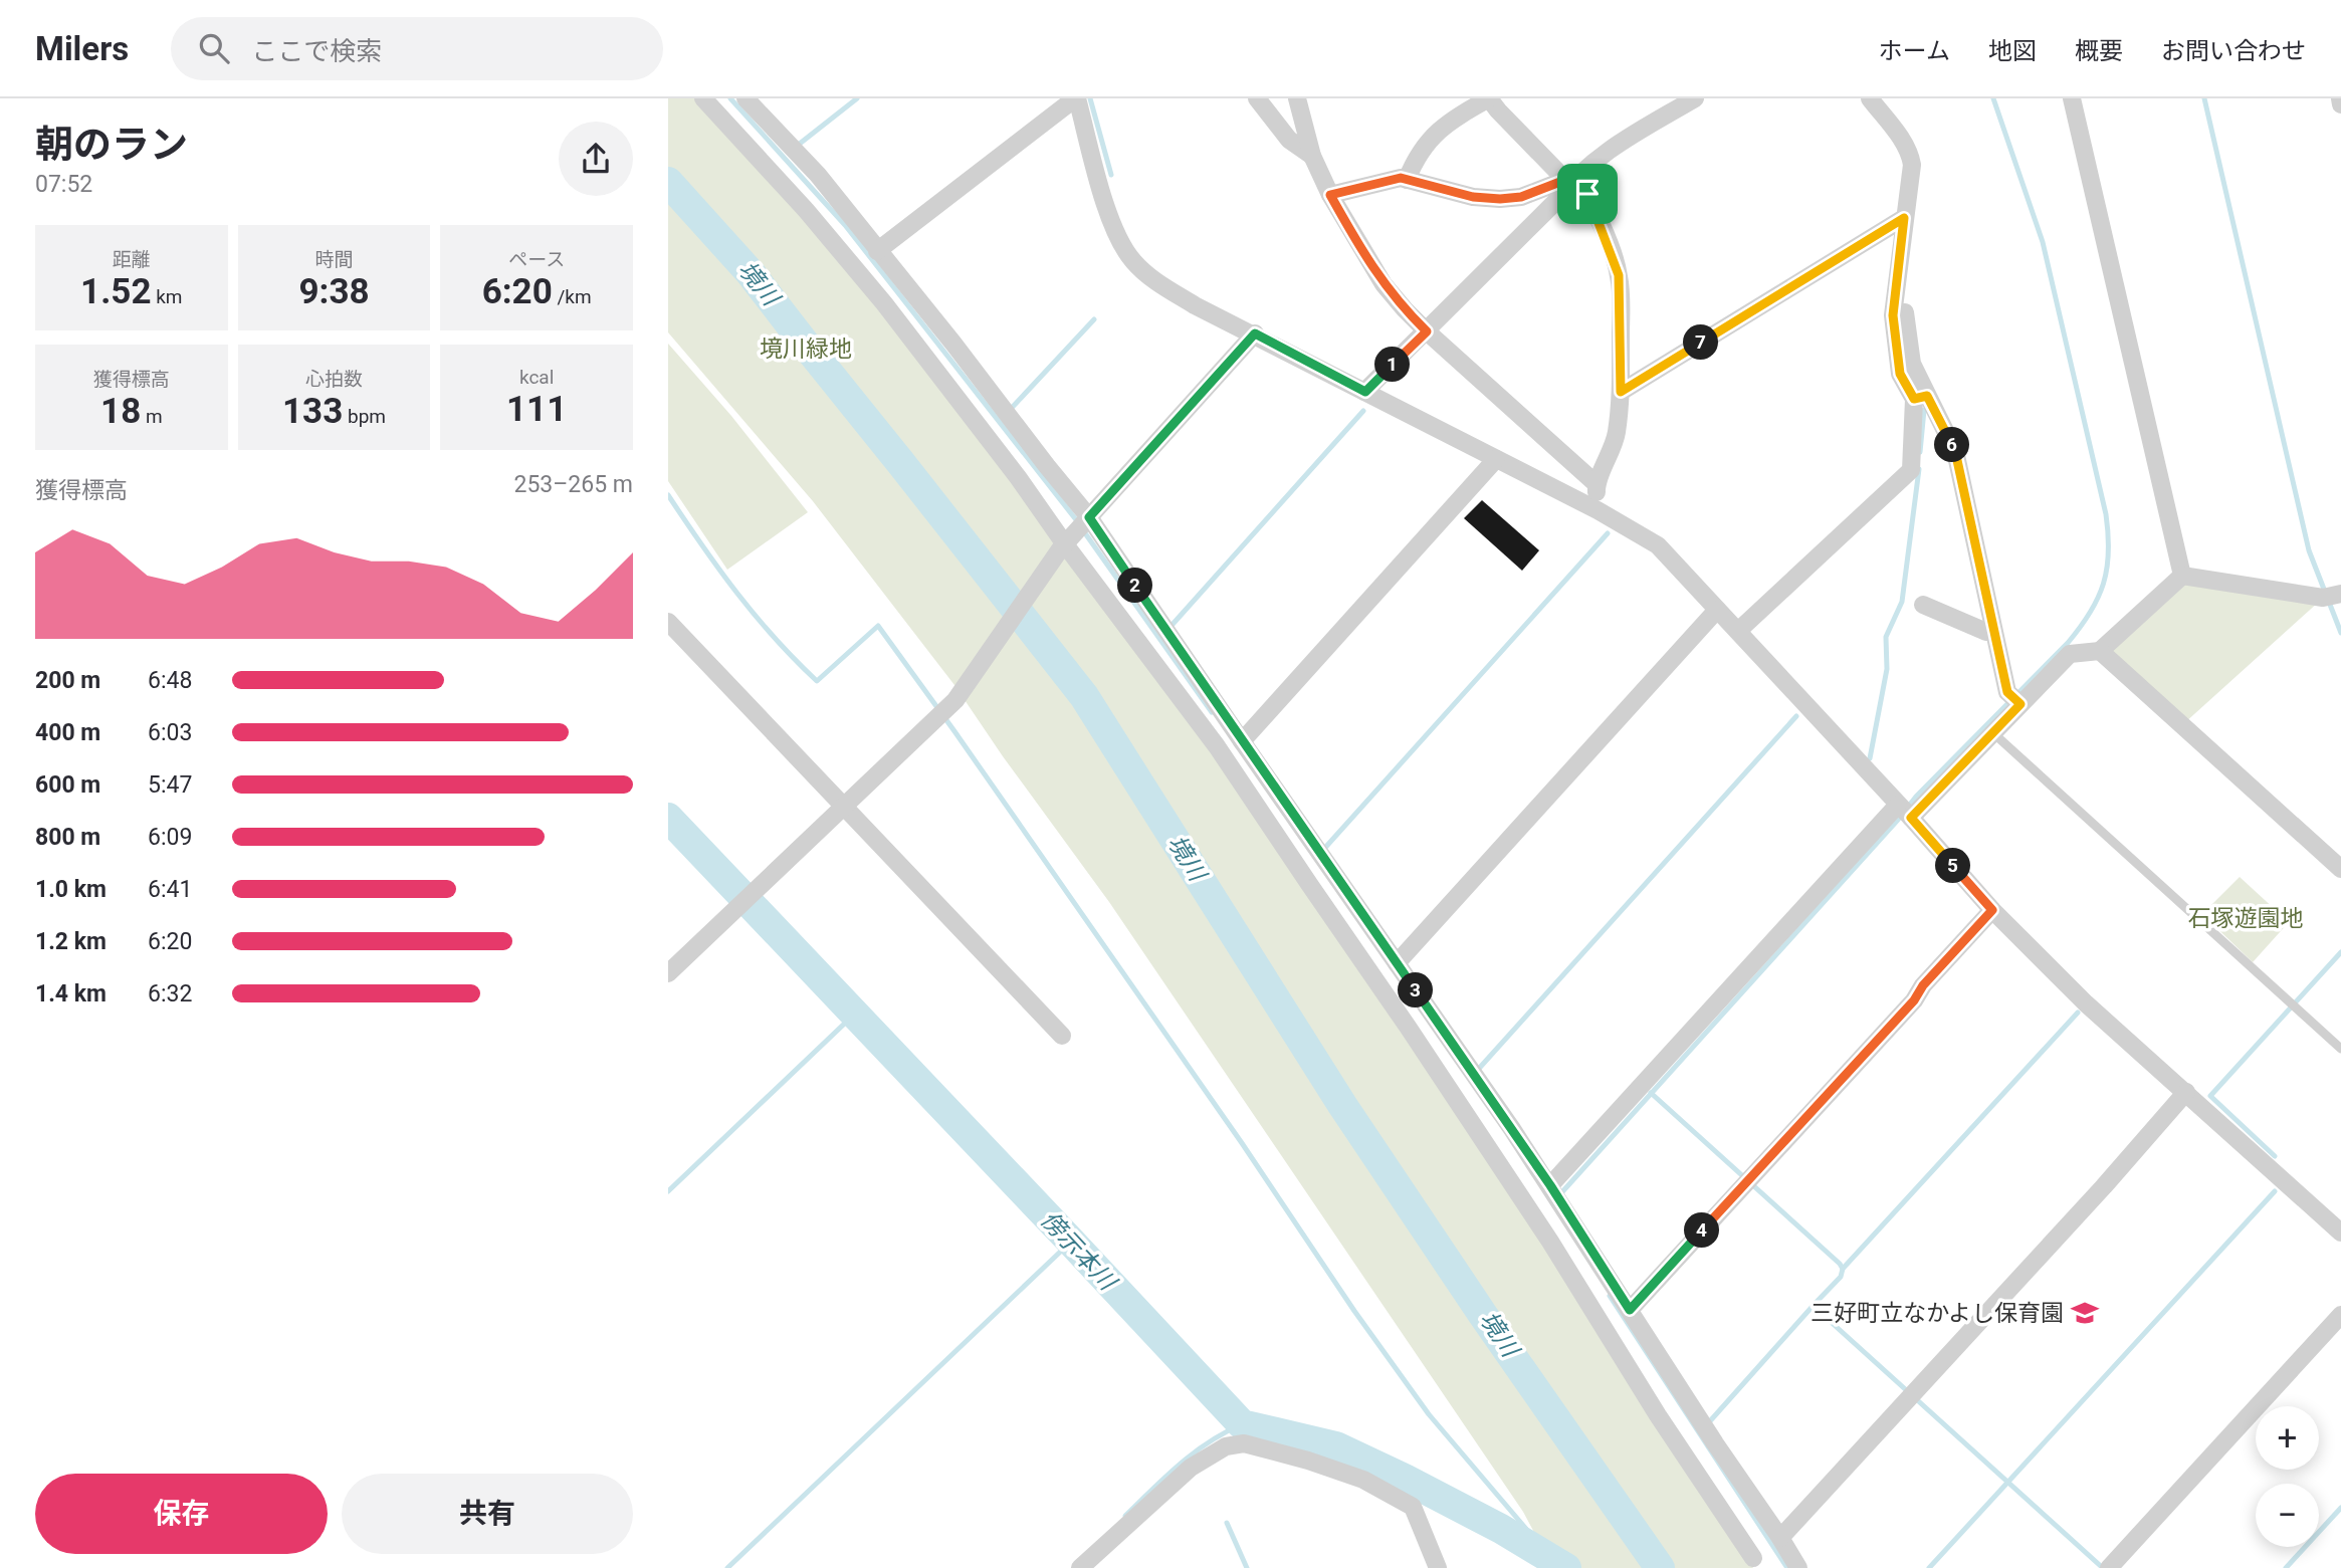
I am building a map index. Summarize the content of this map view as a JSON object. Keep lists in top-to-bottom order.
{
  "water": ["境川", "傍示本川"],
  "parks": ["境川緑地", "石塚遊園地"],
  "places": {
    "school or university": ["三好町立なかよし保育園"]
  },
  "page": {
    "header": "Milers",
    "search": "ここで検索",
    "nav": [
      "ホーム",
      "地図",
      "概要",
      "お問い合わせ"
    ],
    "heading": ["朝のラン", "07:52"],
    "stats": [
      ["距離", "1.52 km"],
      ["時間", "9:38"],
      ["ペース", "6:20 /km"],
      ["獲得標高", "18 m"],
      ["心拍数", "133 bpm"],
      ["kcal", "111"]
    ],
    "pins": [
      "7",
      "1",
      "6",
      "2",
      "5",
      "3",
      "4"
    ],
    "chart": ["獲得標高", "253–265 m"],
    "list": [
      {
        "name": "200 m",
        "note": "6:48"
      },
      {
        "name": "400 m",
        "note": "6:03"
      },
      {
        "name": "600 m",
        "note": "5:47"
      },
      {
        "name": "800 m",
        "note": "6:09"
      },
      {
        "name": "1.0 km",
        "note": "6:41"
      },
      {
        "name": "1.2 km",
        "note": "6:20"
      },
      {
        "name": "1.4 km",
        "note": "6:32"
      }
    ],
    "map_buttons": ["+", "−"],
    "buttons": ["保存", "共有"]
  }
}
